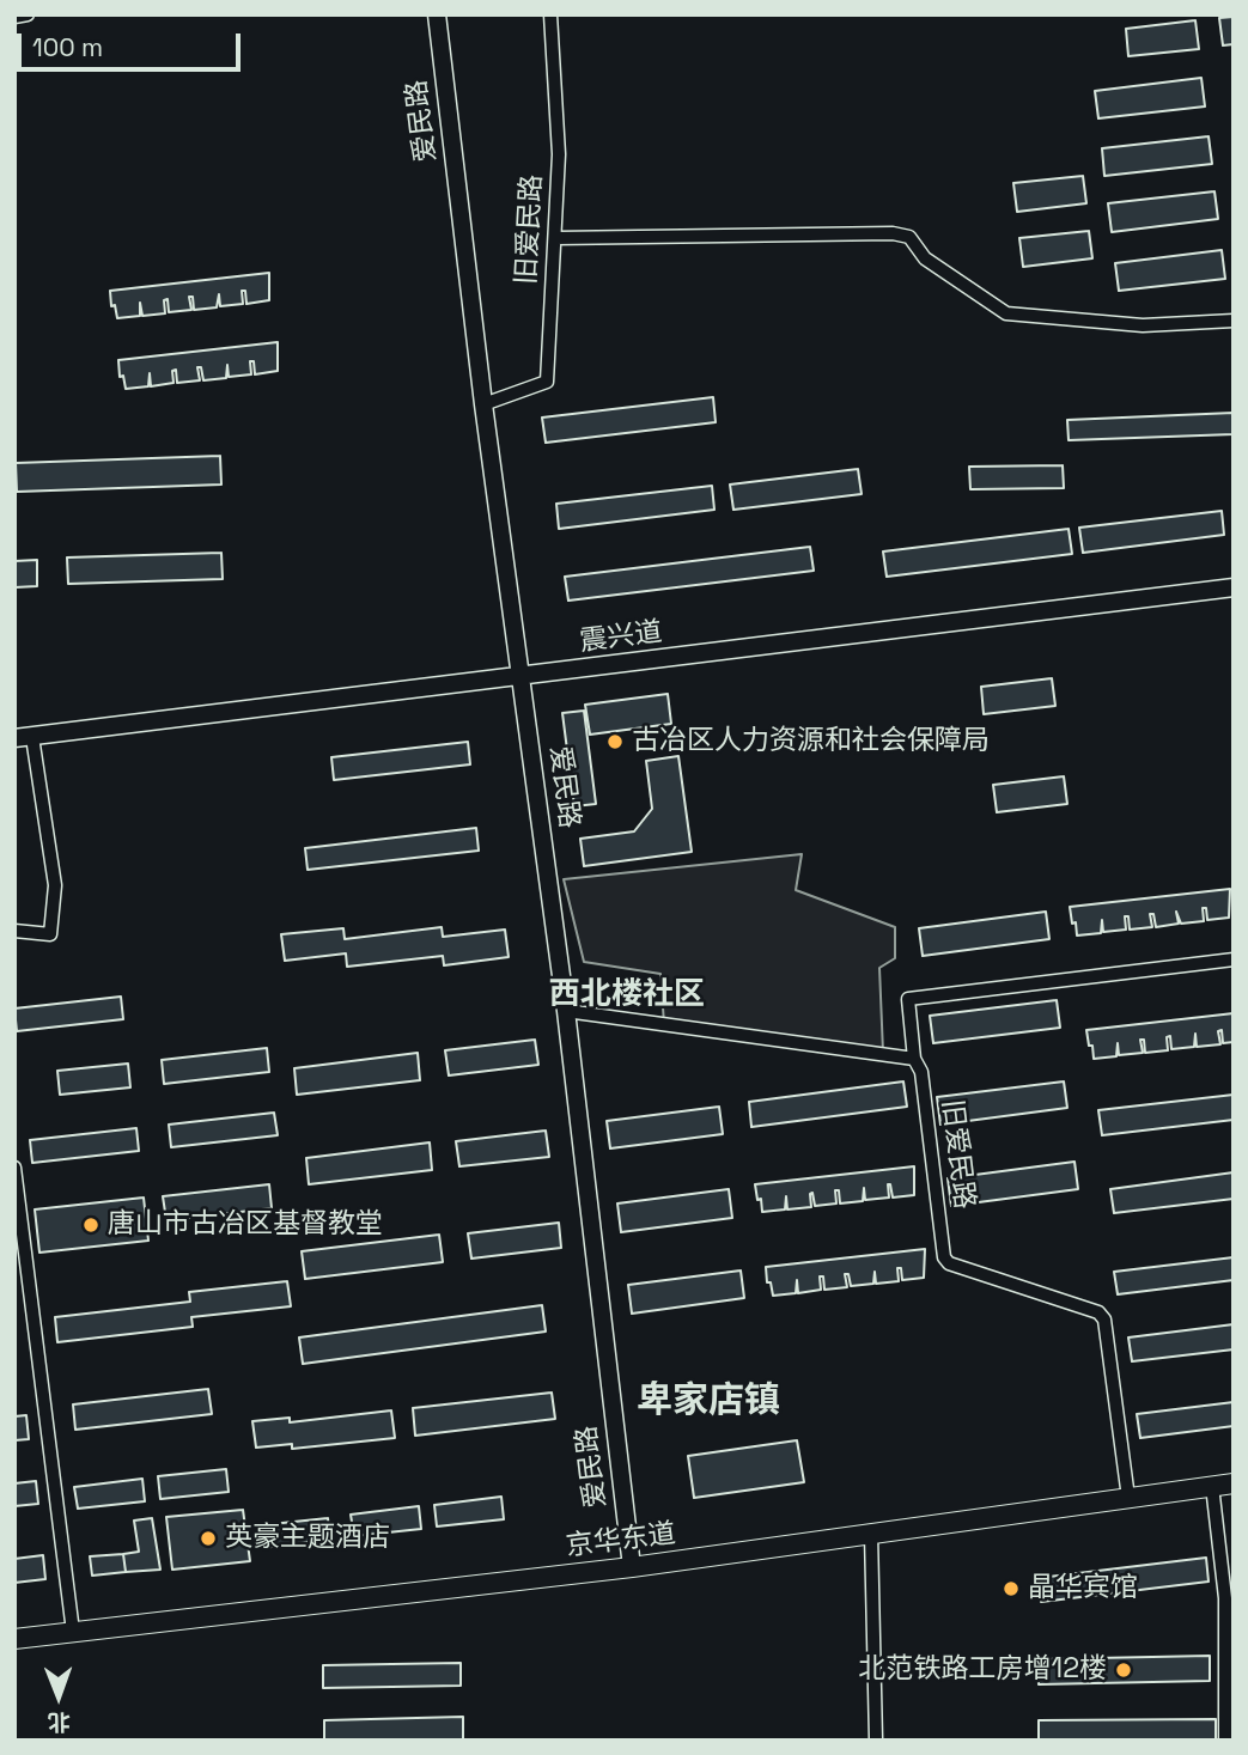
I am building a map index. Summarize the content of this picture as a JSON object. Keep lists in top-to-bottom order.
{
  "streets": {
    "main road": ["京华东道"],
    "street": ["爱民路", "旧爱民路", "震兴道"]
  },
  "crossings": [
    ["爱民路", "旧爱民路"],
    ["爱民路", "震兴道"],
    ["爱民路", "京华东道"],
    ["旧爱民路", "京华东道"]
  ],
  "districts": ["西北楼社区", "卑家店镇"],
  "places": [
    "古冶区人力资源和社会保障局",
    "唐山市古冶区基督教堂",
    "英豪主题酒店",
    "晶华宾馆",
    "北范铁路工房增12楼"
  ],
  "scale_bar": "100 m",
  "north": "bottom"
}
